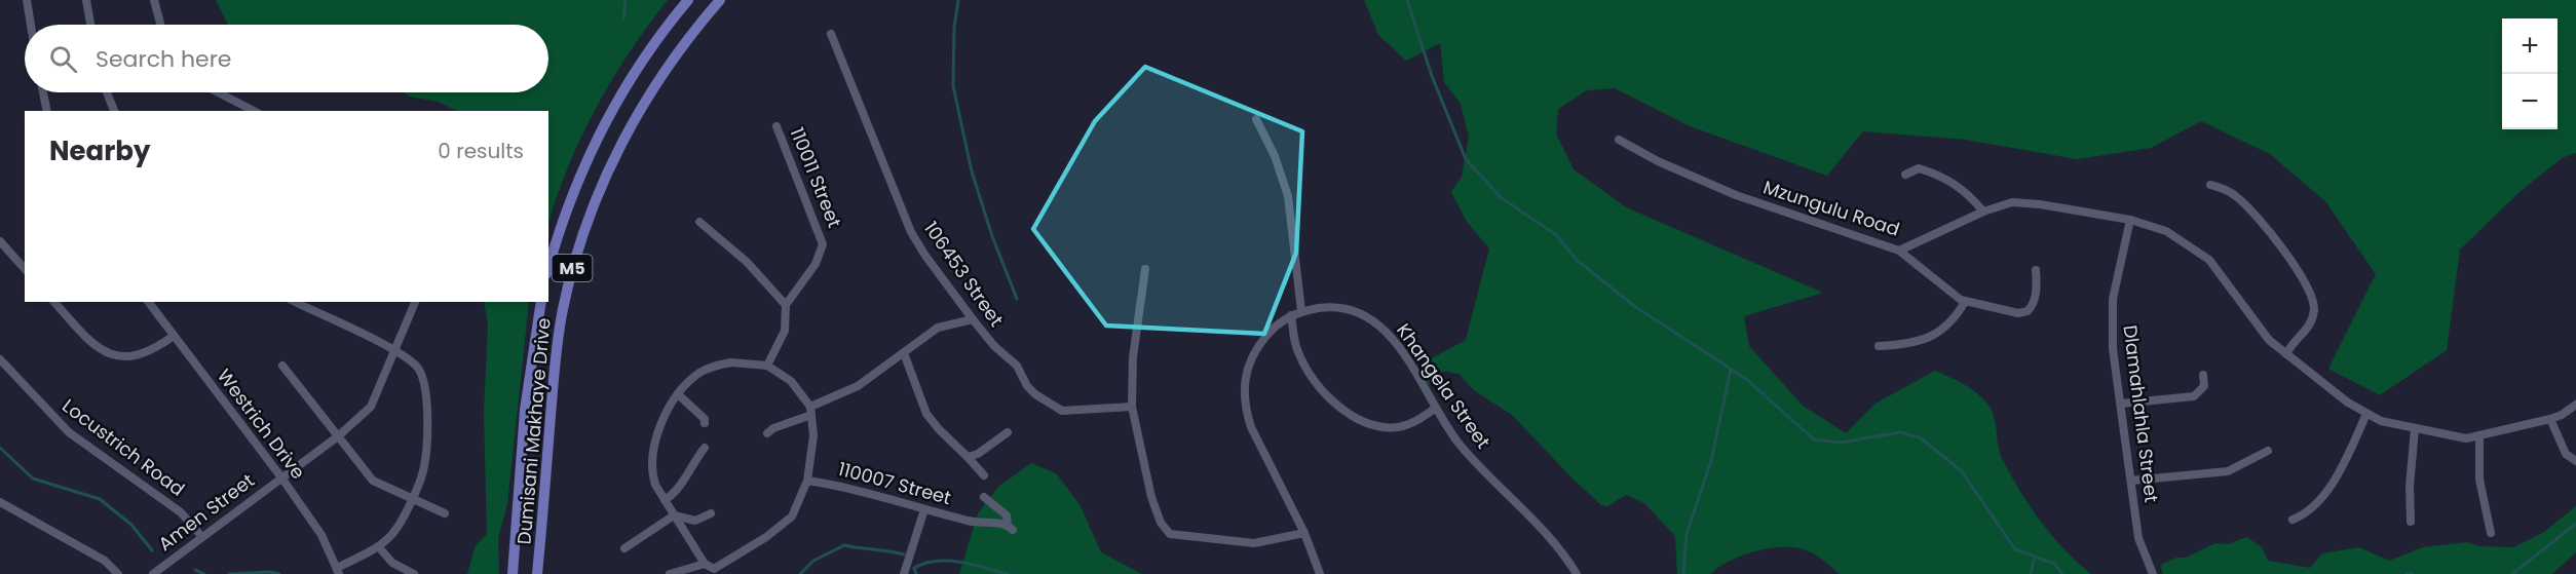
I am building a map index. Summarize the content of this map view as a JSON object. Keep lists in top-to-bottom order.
{
  "streets": {
    "main road": ["M5", "Dumisani Makhaye Drive"],
    "street": [
      "110011 Street",
      "Mzungulu Road",
      "106453 Street",
      "Khangela Street",
      "Dlamahlahla Street",
      "Westrich Drive",
      "Locustrich Road",
      "110007 Street",
      "Amen Street"
    ]
  },
  "crossings": [
    ["Mzungulu Road", "Dlamahlahla Street"],
    ["Westrich Drive", "Amen Street"],
    ["Locustrich Road", "Amen Street"]
  ],
  "page": {
    "map_buttons": ["+", "−"],
    "search": "Search here",
    "heading": ["Nearby", "0 results"]
  }
}
